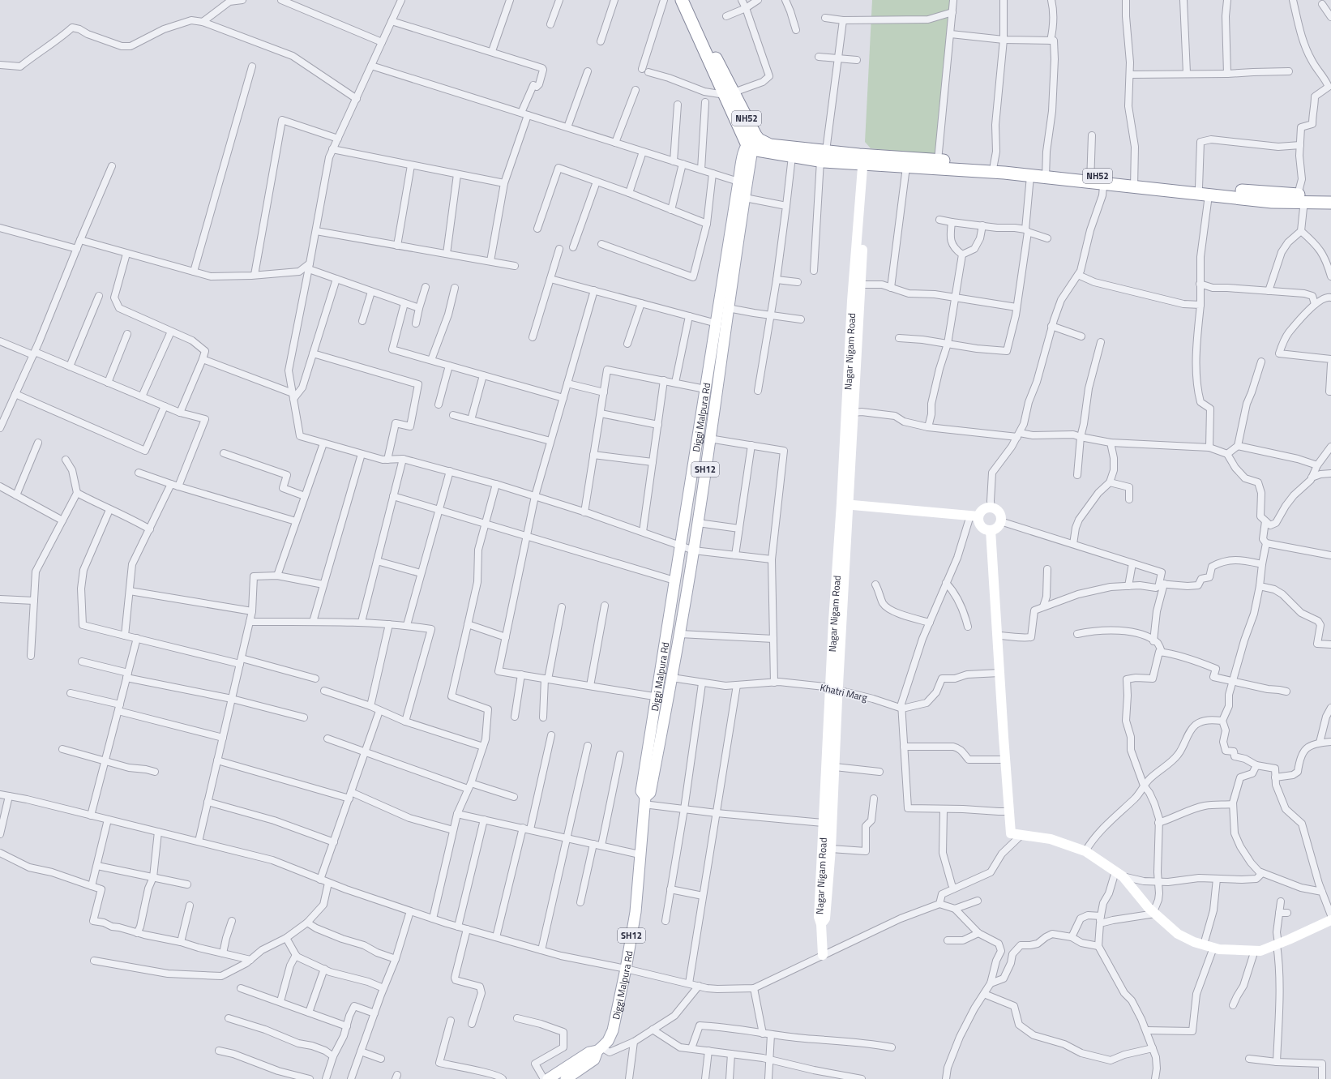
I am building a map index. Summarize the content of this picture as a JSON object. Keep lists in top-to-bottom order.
{
  "streets": {
    "highway": ["NH52"],
    "main road": ["Diggi Malpura Rd", "SH12"],
    "street": ["Nagar Nigam Road", "Khatri Marg"]
  },
  "crossings": [
    ["NH52", "Nagar Nigam Road"],
    ["NH52", "Diggi Malpura Rd"],
    ["Nagar Nigam Road", "Khatri Marg"],
    ["Diggi Malpura Rd", "Khatri Marg"]
  ]
}
